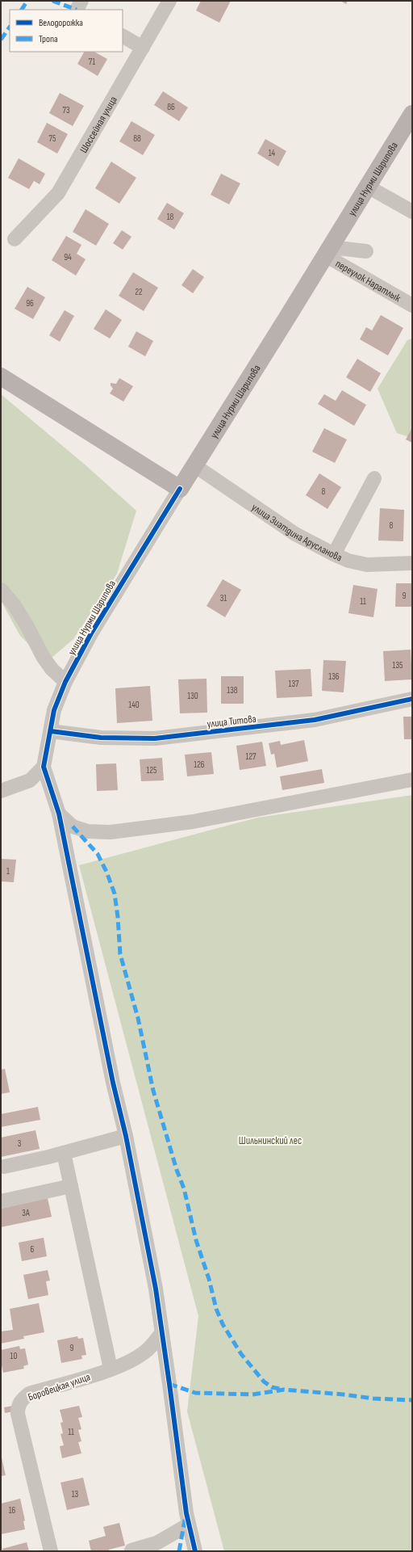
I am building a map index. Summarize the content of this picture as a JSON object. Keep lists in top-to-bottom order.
{
  "streets": {
    "main road": ["улица Нурми Шарипова"],
    "street": [
      "Шоссейная улица",
      "переулок Наратлык",
      "улица Зиатдина Арусланова",
      "улица Титова",
      "Боровецкая улица"
    ]
  },
  "crossings": [
    ["улица Нурми Шарипова", "переулок Наратлык"],
    ["улица Нурми Шарипова", "улица Зиатдина Арусланова"],
    ["улица Нурми Шарипова", "улица Титова"]
  ],
  "parks": ["Шильнинский лес"],
  "house_numbers": [
    "71",
    "86",
    "73",
    "75",
    "88",
    "14",
    "18",
    "94",
    "22",
    "96",
    "8",
    "8",
    "9",
    "31",
    "11",
    "135",
    "136",
    "137",
    "138",
    "130",
    "140",
    "127",
    "126",
    "125",
    "1",
    "3",
    "3А",
    "6",
    "9",
    "10",
    "11",
    "13",
    "16"
  ],
  "legend": ["Велодорожка", "Тропа"]
}
